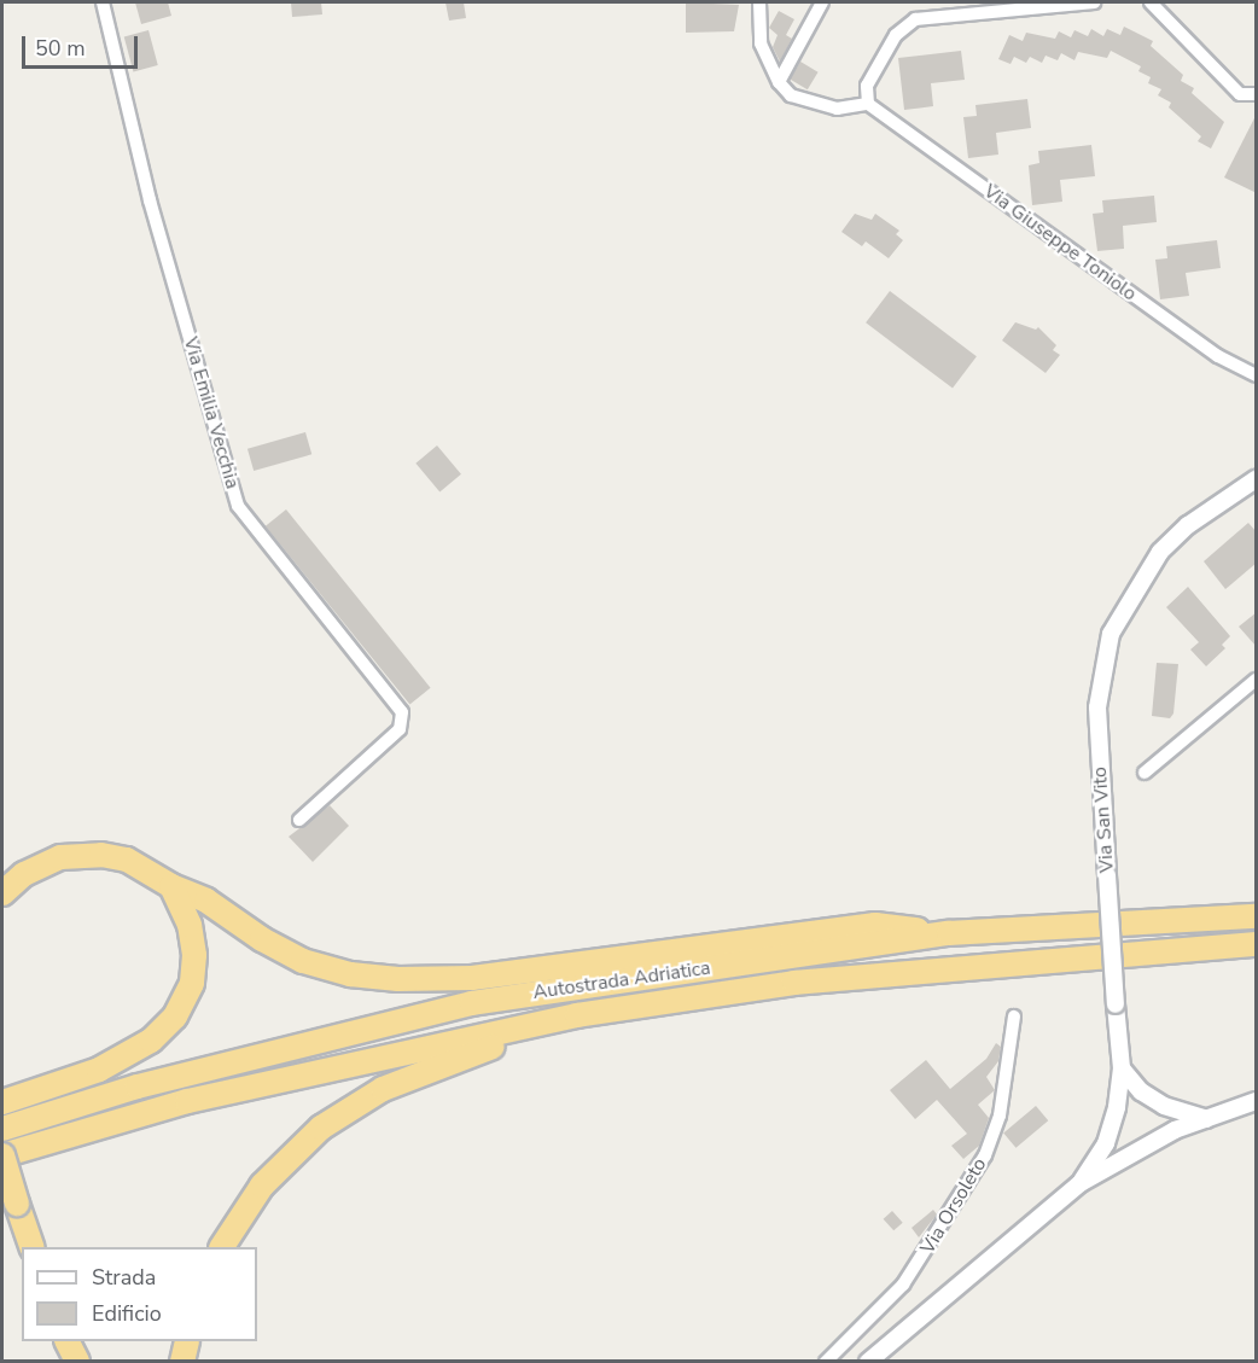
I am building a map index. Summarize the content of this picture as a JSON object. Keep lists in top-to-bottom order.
{
  "streets": {
    "highway": ["Autostrada Adriatica"],
    "street": [
      "Via Giuseppe Toniolo",
      "Via Emilia Vecchia",
      "Via San Vito",
      "Via Orsoleto"
    ]
  },
  "legend": ["Strada", "Edificio"],
  "scale_bar": "50 m"
}
